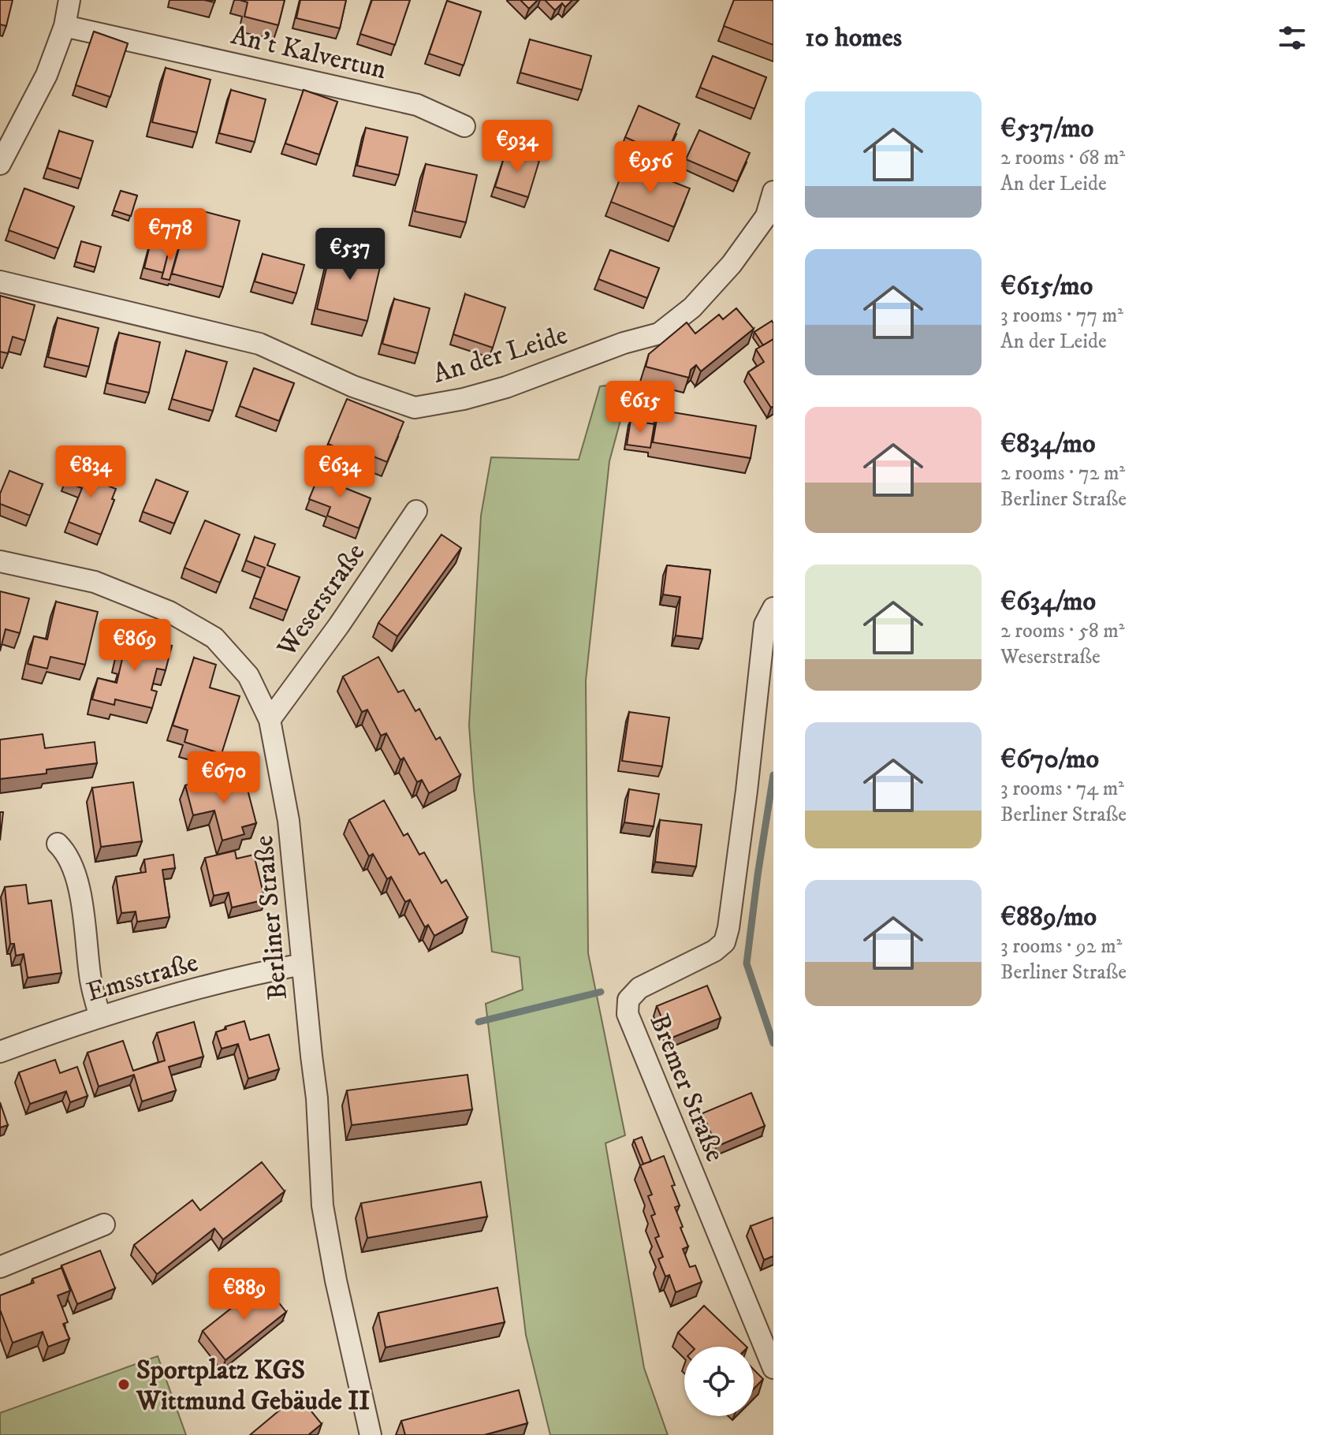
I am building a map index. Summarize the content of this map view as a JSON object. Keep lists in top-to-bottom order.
{
  "streets": {
    "street": [
      "An't Kalvertun",
      "An der Leide",
      "Weserstraße",
      "Berliner Straße",
      "Emsstraße",
      "Bremer Straße"
    ]
  },
  "crossings": [
    ["Weserstraße", "Berliner Straße"],
    ["Berliner Straße", "Emsstraße"]
  ],
  "places": ["Sportplatz KGS Wittmund Gebäude II"],
  "page": {
    "heading": "10 homes",
    "list": [
      {
        "name": "€537/mo",
        "note": "2 rooms · 68 m² · An der Leide"
      },
      {
        "name": "€615/mo",
        "note": "3 rooms · 77 m² · An der Leide"
      },
      {
        "name": "€834/mo",
        "note": "2 rooms · 72 m² · Berliner Straße"
      },
      {
        "name": "€634/mo",
        "note": "2 rooms · 58 m² · Weserstraße"
      },
      {
        "name": "€670/mo",
        "note": "3 rooms · 74 m² · Berliner Straße"
      },
      {
        "name": "€889/mo",
        "note": "3 rooms · 92 m² · Berliner Straße"
      }
    ],
    "price": [
      "€934",
      "€956",
      "€778",
      "€537",
      "€615",
      "€834",
      "€634",
      "€869",
      "€670",
      "€889"
    ]
  }
}
